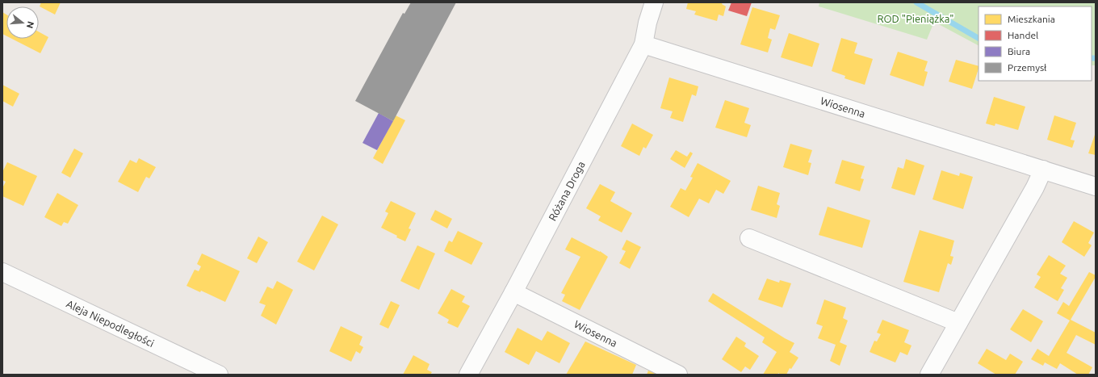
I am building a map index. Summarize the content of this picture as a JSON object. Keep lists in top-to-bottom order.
{
  "streets": {
    "street": ["Wiosenna", "Różana Droga", "Aleja Niepodległości"]
  },
  "crossings": [
    ["Wiosenna", "Różana Droga"]
  ],
  "parks": ["ROD \"Pieniążka\""],
  "legend": [
    "Mieszkania",
    "Handel",
    "Biura",
    "Przemysł"
  ],
  "north": "right"
}
